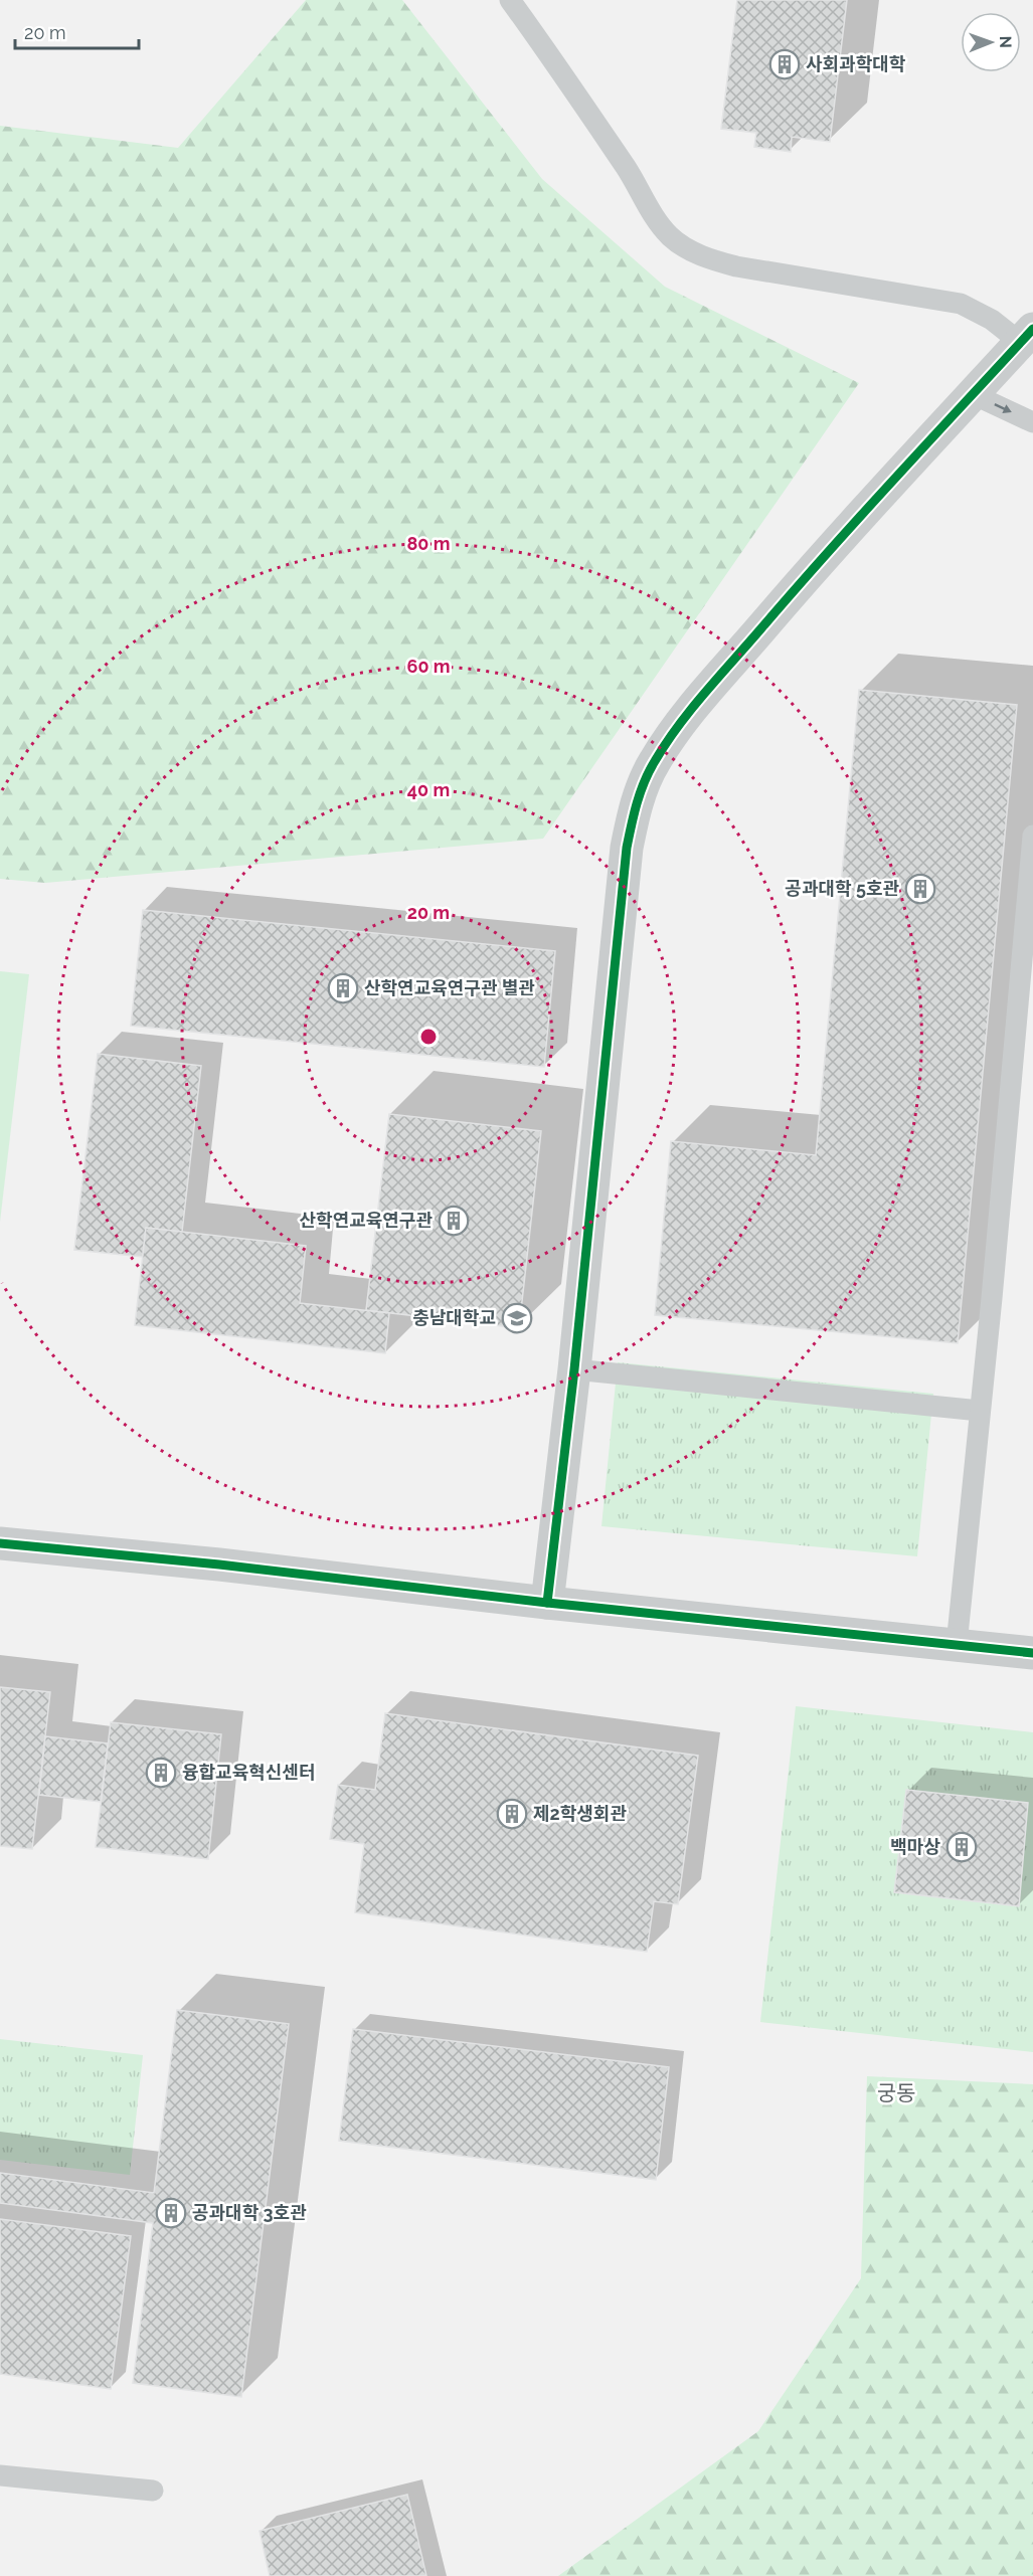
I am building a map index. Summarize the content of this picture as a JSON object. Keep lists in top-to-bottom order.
{
  "districts": ["궁동"],
  "places": {
    "building": [
      "사회과학대학",
      "공과대학 5호관",
      "산학연교육연구관 별관",
      "산학연교육연구관",
      "융합교육혁신센터",
      "제2학생회관",
      "백마상",
      "공과대학 3호관"
    ],
    "school or university": ["충남대학교"]
  },
  "scale_bar": "20 m",
  "north": "right",
  "rings": [
    "80 m",
    "60 m",
    "40 m",
    "20 m"
  ]
}
